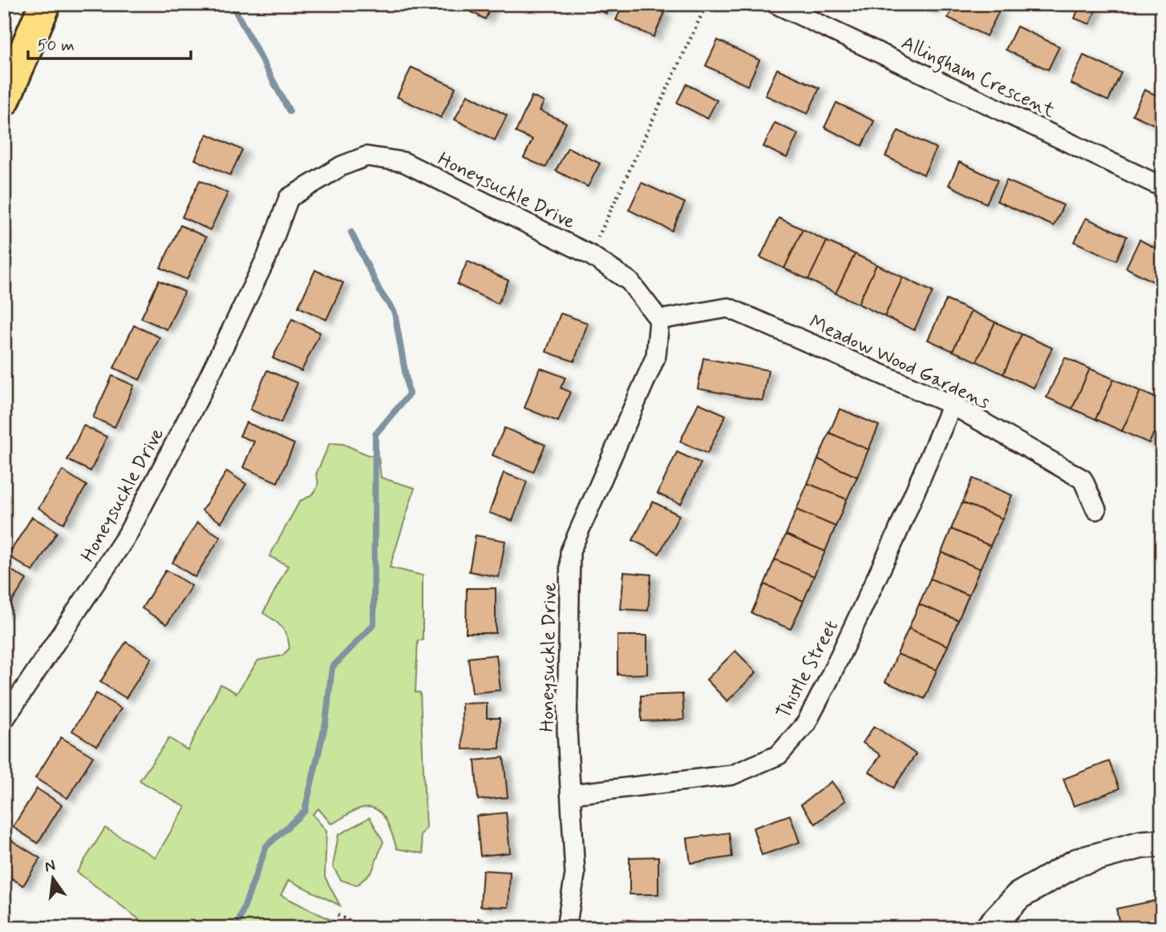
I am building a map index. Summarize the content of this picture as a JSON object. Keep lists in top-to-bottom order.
{
  "streets": {
    "street": [
      "Allingham Crescent",
      "Honeysuckle Drive",
      "Meadow Wood Gardens",
      "Thistle Street"
    ]
  },
  "crossings": [
    ["Honeysuckle Drive", "Meadow Wood Gardens"],
    ["Honeysuckle Drive", "Thistle Street"],
    ["Meadow Wood Gardens", "Thistle Street"]
  ],
  "scale_bar": "50 m",
  "north": "top"
}
